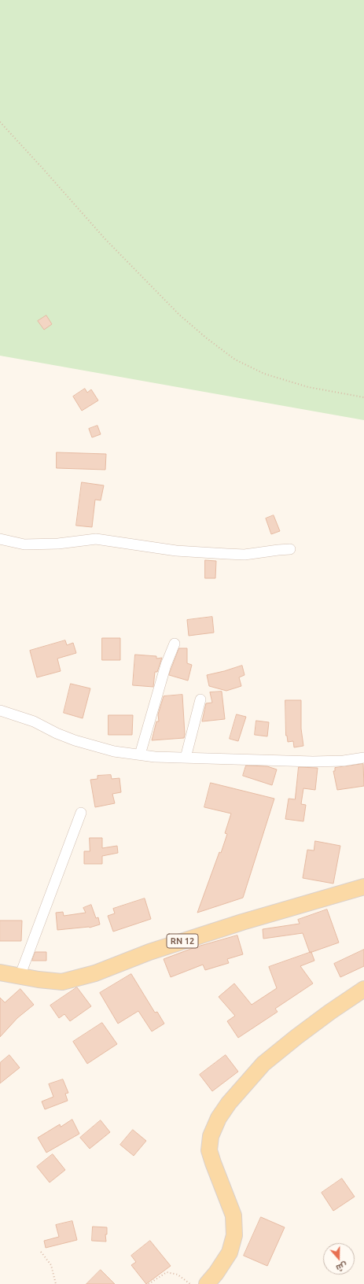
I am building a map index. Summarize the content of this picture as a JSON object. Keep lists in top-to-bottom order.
{
  "streets": {
    "main road": ["RN 12"]
  },
  "north": "bottom"
}
